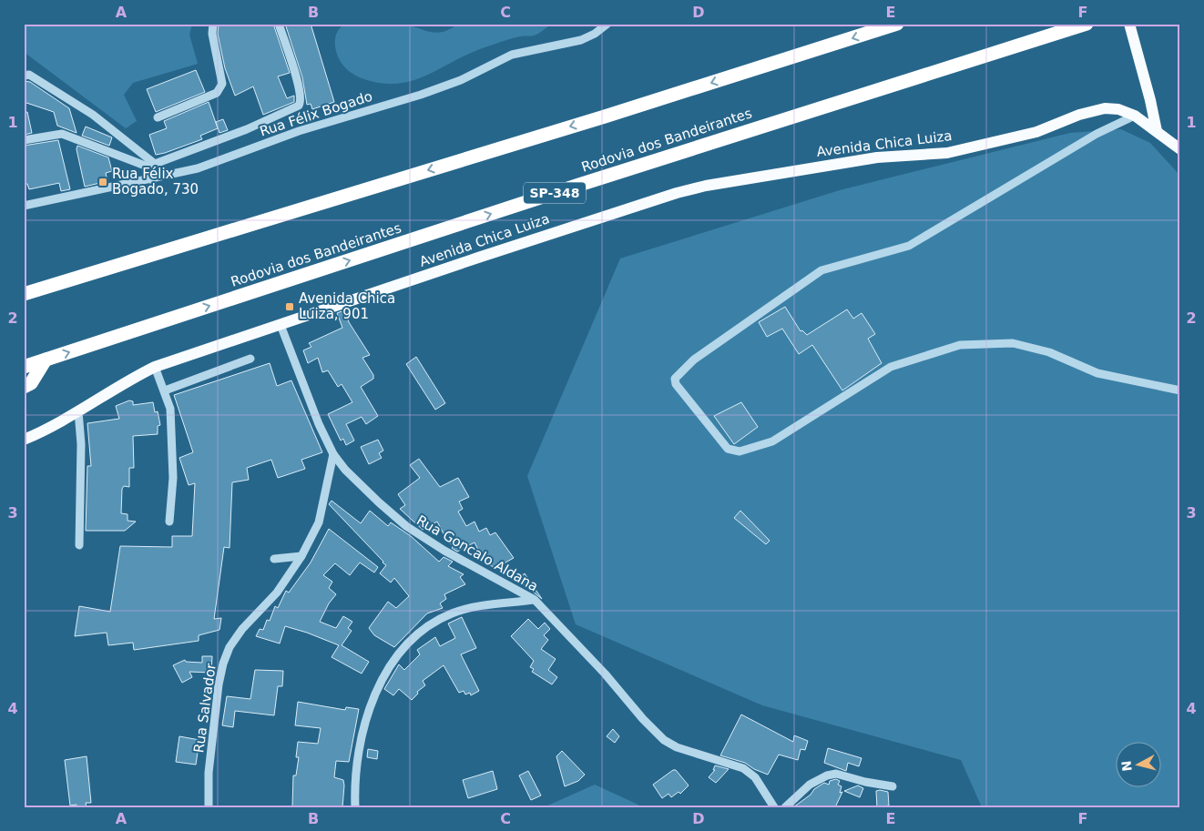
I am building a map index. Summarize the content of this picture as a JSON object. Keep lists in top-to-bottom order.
{
  "streets": {
    "highway": ["Rodovia dos Bandeirantes", "SP-348"],
    "main road": ["Avenida Chica Luiza"],
    "street": ["Rua Félix Bogado", "Rua Goncalo Aldana", "Rua Salvador"]
  },
  "crossings": [
    ["Avenida Chica Luiza", "Rua Goncalo Aldana"],
    ["Rua Goncalo Aldana", "Rua Salvador"]
  ],
  "places": {
    "transit": ["Rua Félix Bogado, 730", "Avenida Chica Luiza, 901"]
  },
  "north": "left",
  "grid": {
    "columns": [
      "A",
      "B",
      "C",
      "D",
      "E",
      "F"
    ],
    "rows": [
      "1",
      "2",
      "3",
      "4"
    ]
  }
}
